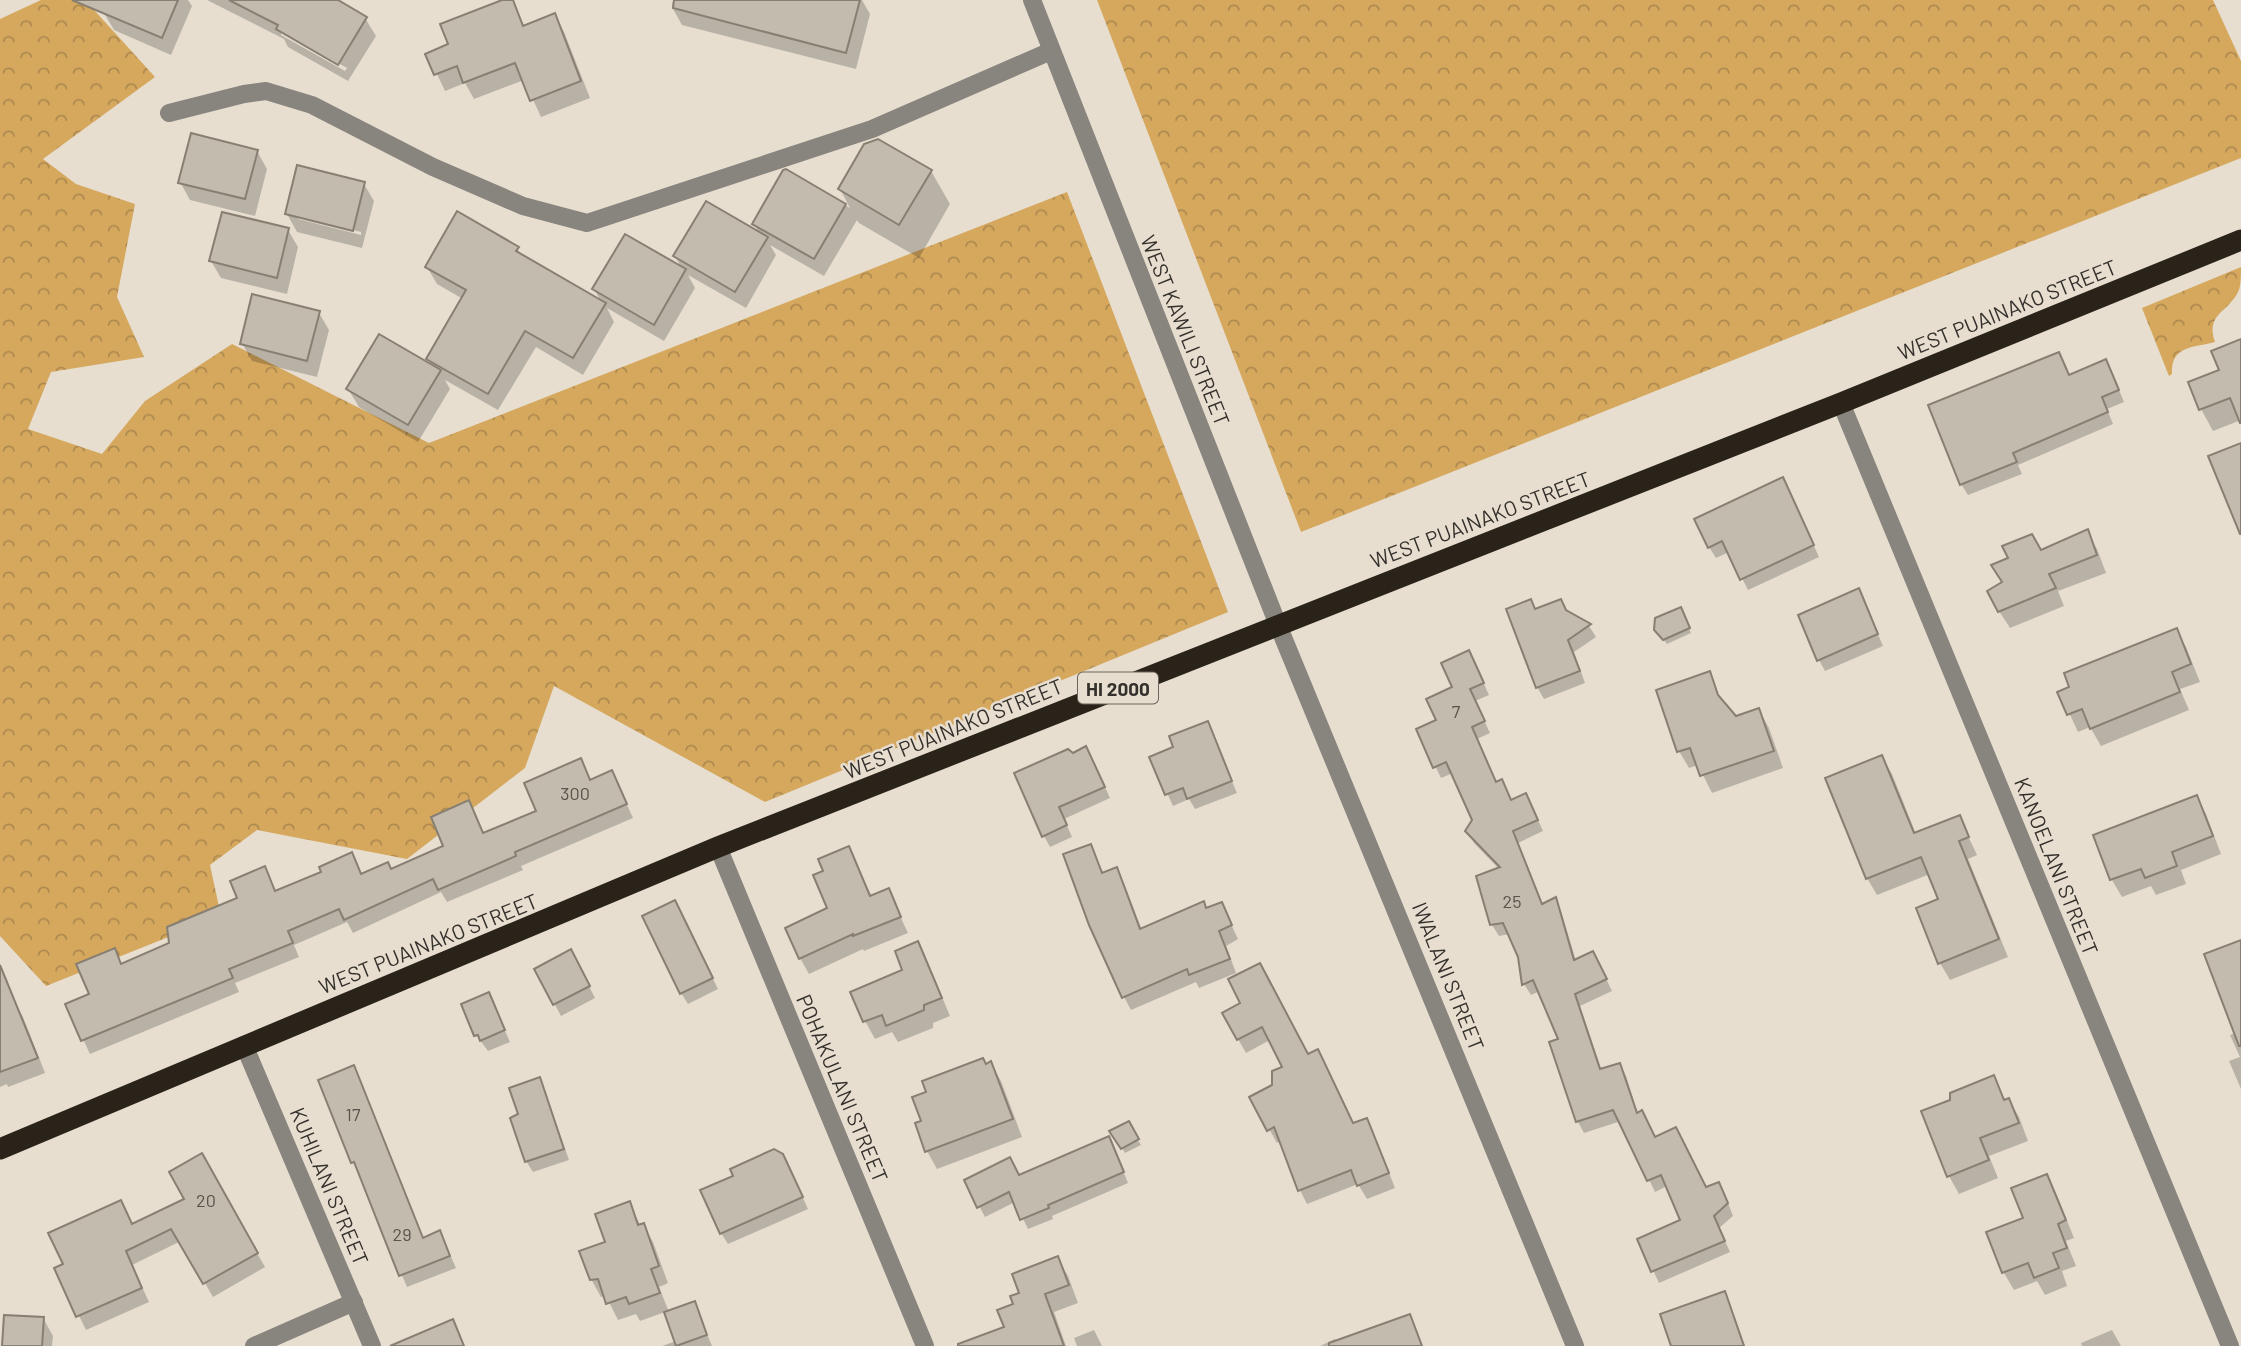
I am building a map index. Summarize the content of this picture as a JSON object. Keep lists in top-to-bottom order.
{
  "streets": {
    "highway": ["WEST PUAINAKO STREET", "HI 2000"],
    "street": [
      "WEST KAWILI STREET",
      "KANOELANI STREET",
      "IWALANI STREET",
      "POHAKULANI STREET",
      "KUHILANI STREET"
    ]
  },
  "crossings": [
    ["WEST PUAINAKO STREET", "WEST KAWILI STREET"],
    ["WEST PUAINAKO STREET", "KANOELANI STREET"],
    ["WEST PUAINAKO STREET", "IWALANI STREET"],
    ["WEST PUAINAKO STREET", "POHAKULANI STREET"],
    ["WEST PUAINAKO STREET", "KUHILANI STREET"],
    ["WEST KAWILI STREET", "IWALANI STREET"]
  ],
  "house_numbers": [
    "7",
    "300",
    "25",
    "17",
    "20",
    "29"
  ]
}
